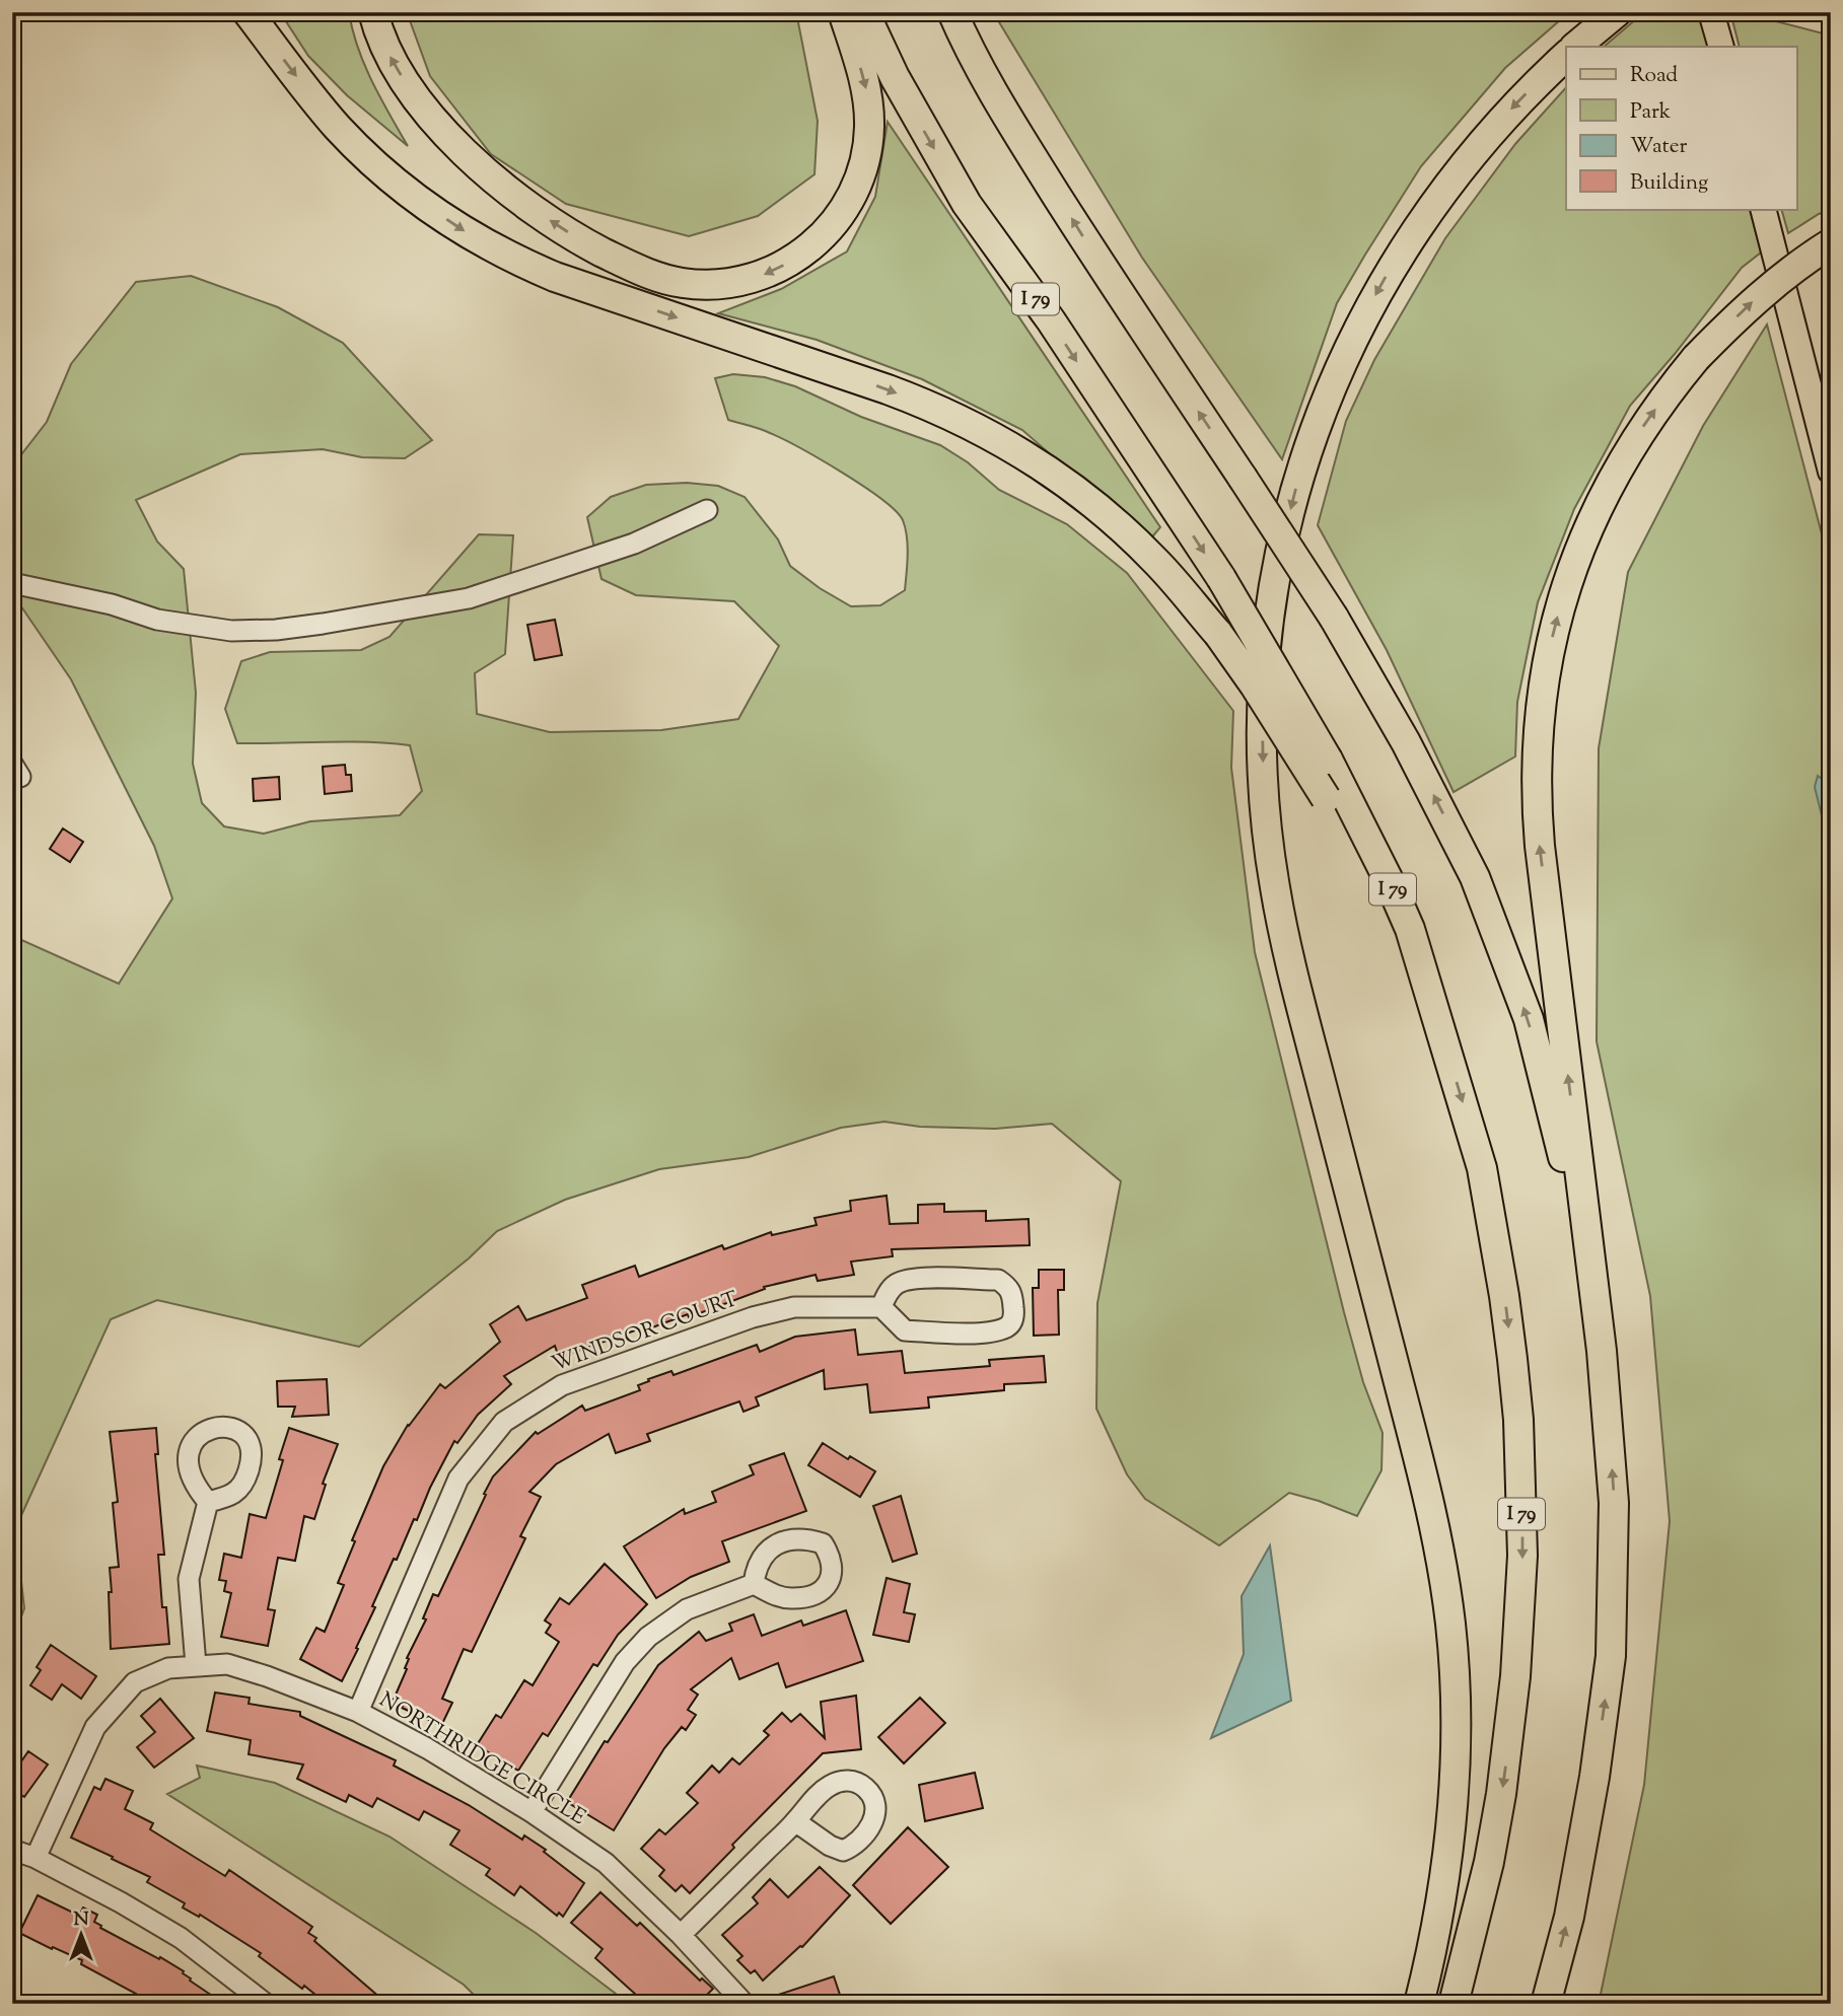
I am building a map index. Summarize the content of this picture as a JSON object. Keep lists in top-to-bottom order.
{
  "streets": {
    "highway": ["I 79"],
    "street": ["WINDSOR COURT", "NORTHRIDGE CIRCLE"]
  },
  "crossings": [
    ["WINDSOR COURT", "NORTHRIDGE CIRCLE"]
  ],
  "legend": [
    "Road",
    "Park",
    "Water",
    "Building"
  ],
  "north": "top"
}
